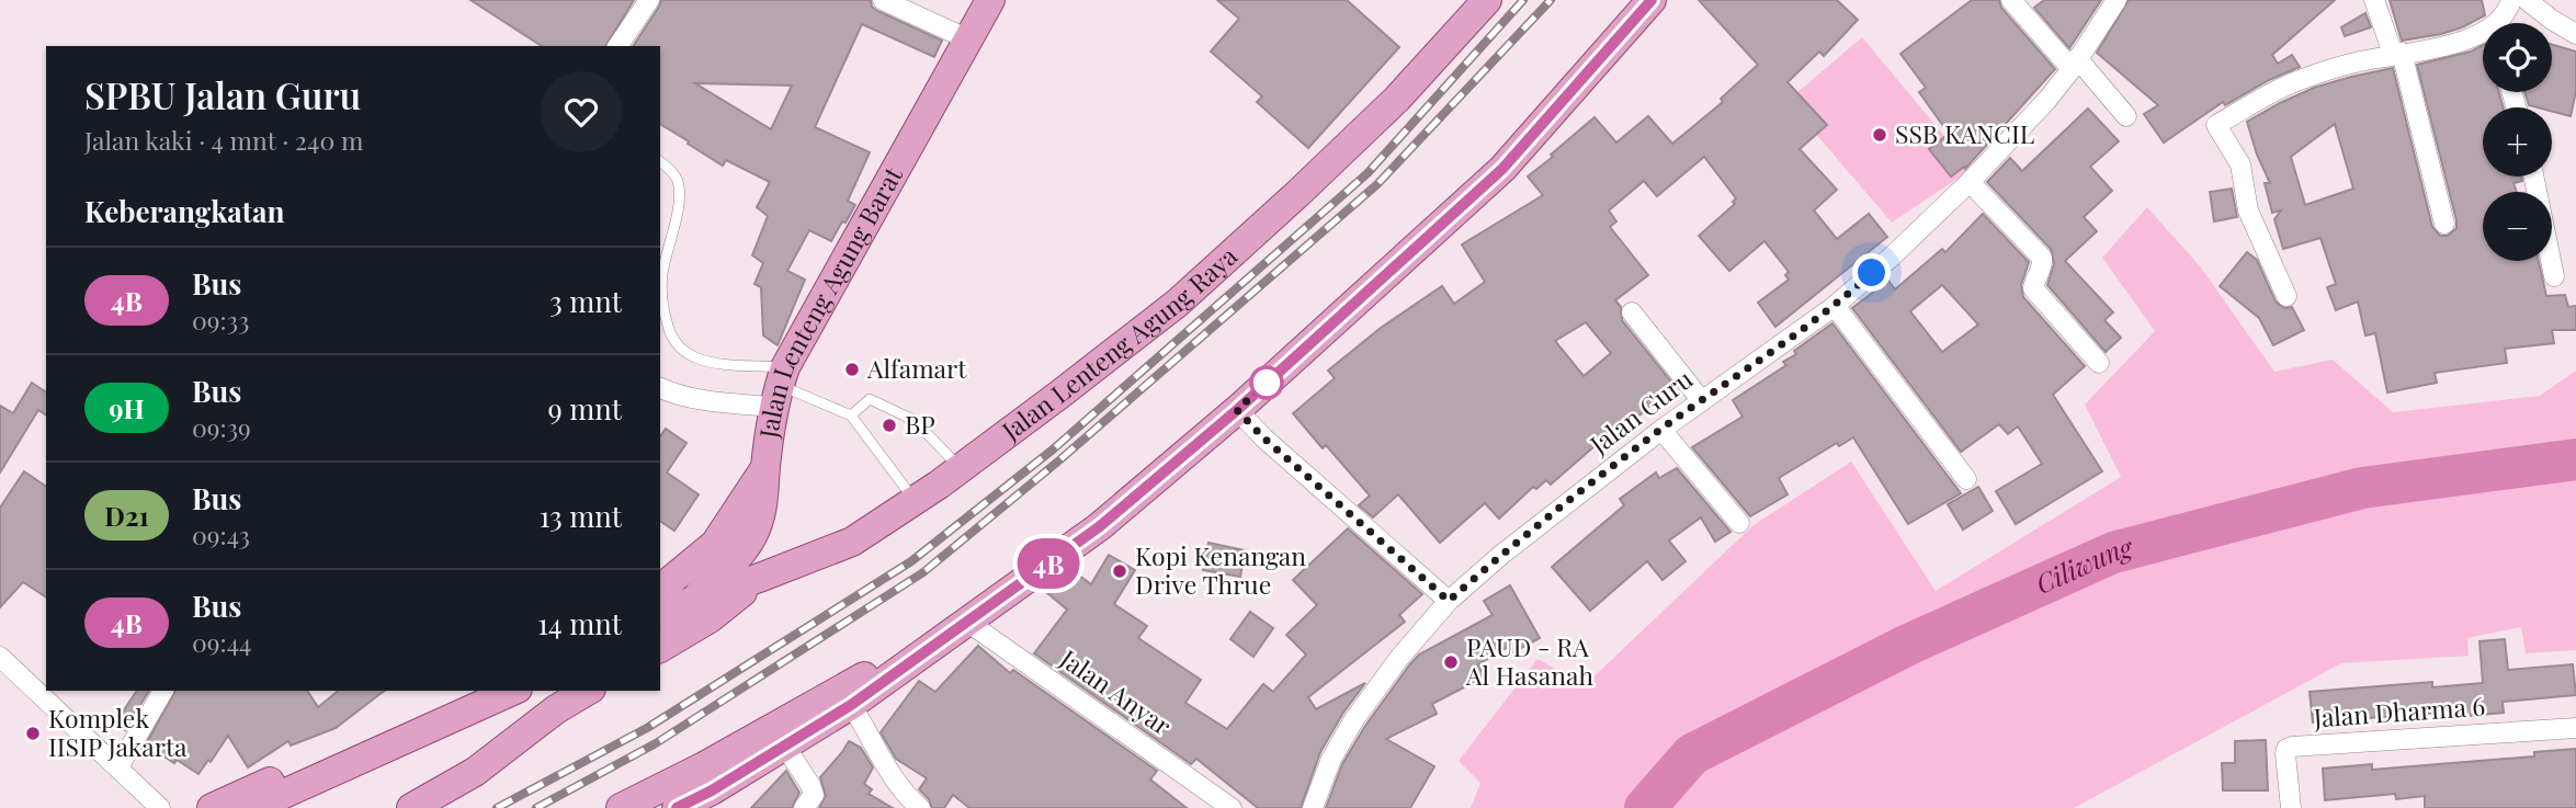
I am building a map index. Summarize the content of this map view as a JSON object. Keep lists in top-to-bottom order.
{
  "streets": {
    "main road": ["Jalan Lenteng Agung Barat", "Jalan Lenteng Agung Raya"],
    "street": ["Jalan Guru", "Jalan Anyar", "Jalan Dharma 6"]
  },
  "crossings": [
    ["Jalan Lenteng Agung Barat", "Jalan Lenteng Agung Raya"]
  ],
  "water": ["Ciliwung"],
  "places": [
    "SSB KANCIL",
    "Alfamart",
    "BP",
    "Kopi Kenangan Drive Thrue",
    "PAUD - RA Al Hasanah",
    "Komplek IISIP Jakarta"
  ],
  "lines": ["bus line 4B"],
  "page": {
    "on_map": "4B",
    "map_buttons": ["+", "−"],
    "heading": [
      ["SPBU Jalan Guru", "Jalan kaki · 4 mnt · 240 m"],
      "Keberangkatan"
    ],
    "list": [
      {
        "mark": "4B",
        "name": "Bus",
        "note": "09:33",
        "value": "3 mnt"
      },
      {
        "mark": "9H",
        "name": "Bus",
        "note": "09:39",
        "value": "9 mnt"
      },
      {
        "mark": "D21",
        "name": "Bus",
        "note": "09:43",
        "value": "13 mnt"
      },
      {
        "mark": "4B",
        "name": "Bus",
        "note": "09:44",
        "value": "14 mnt"
      }
    ]
  }
}
